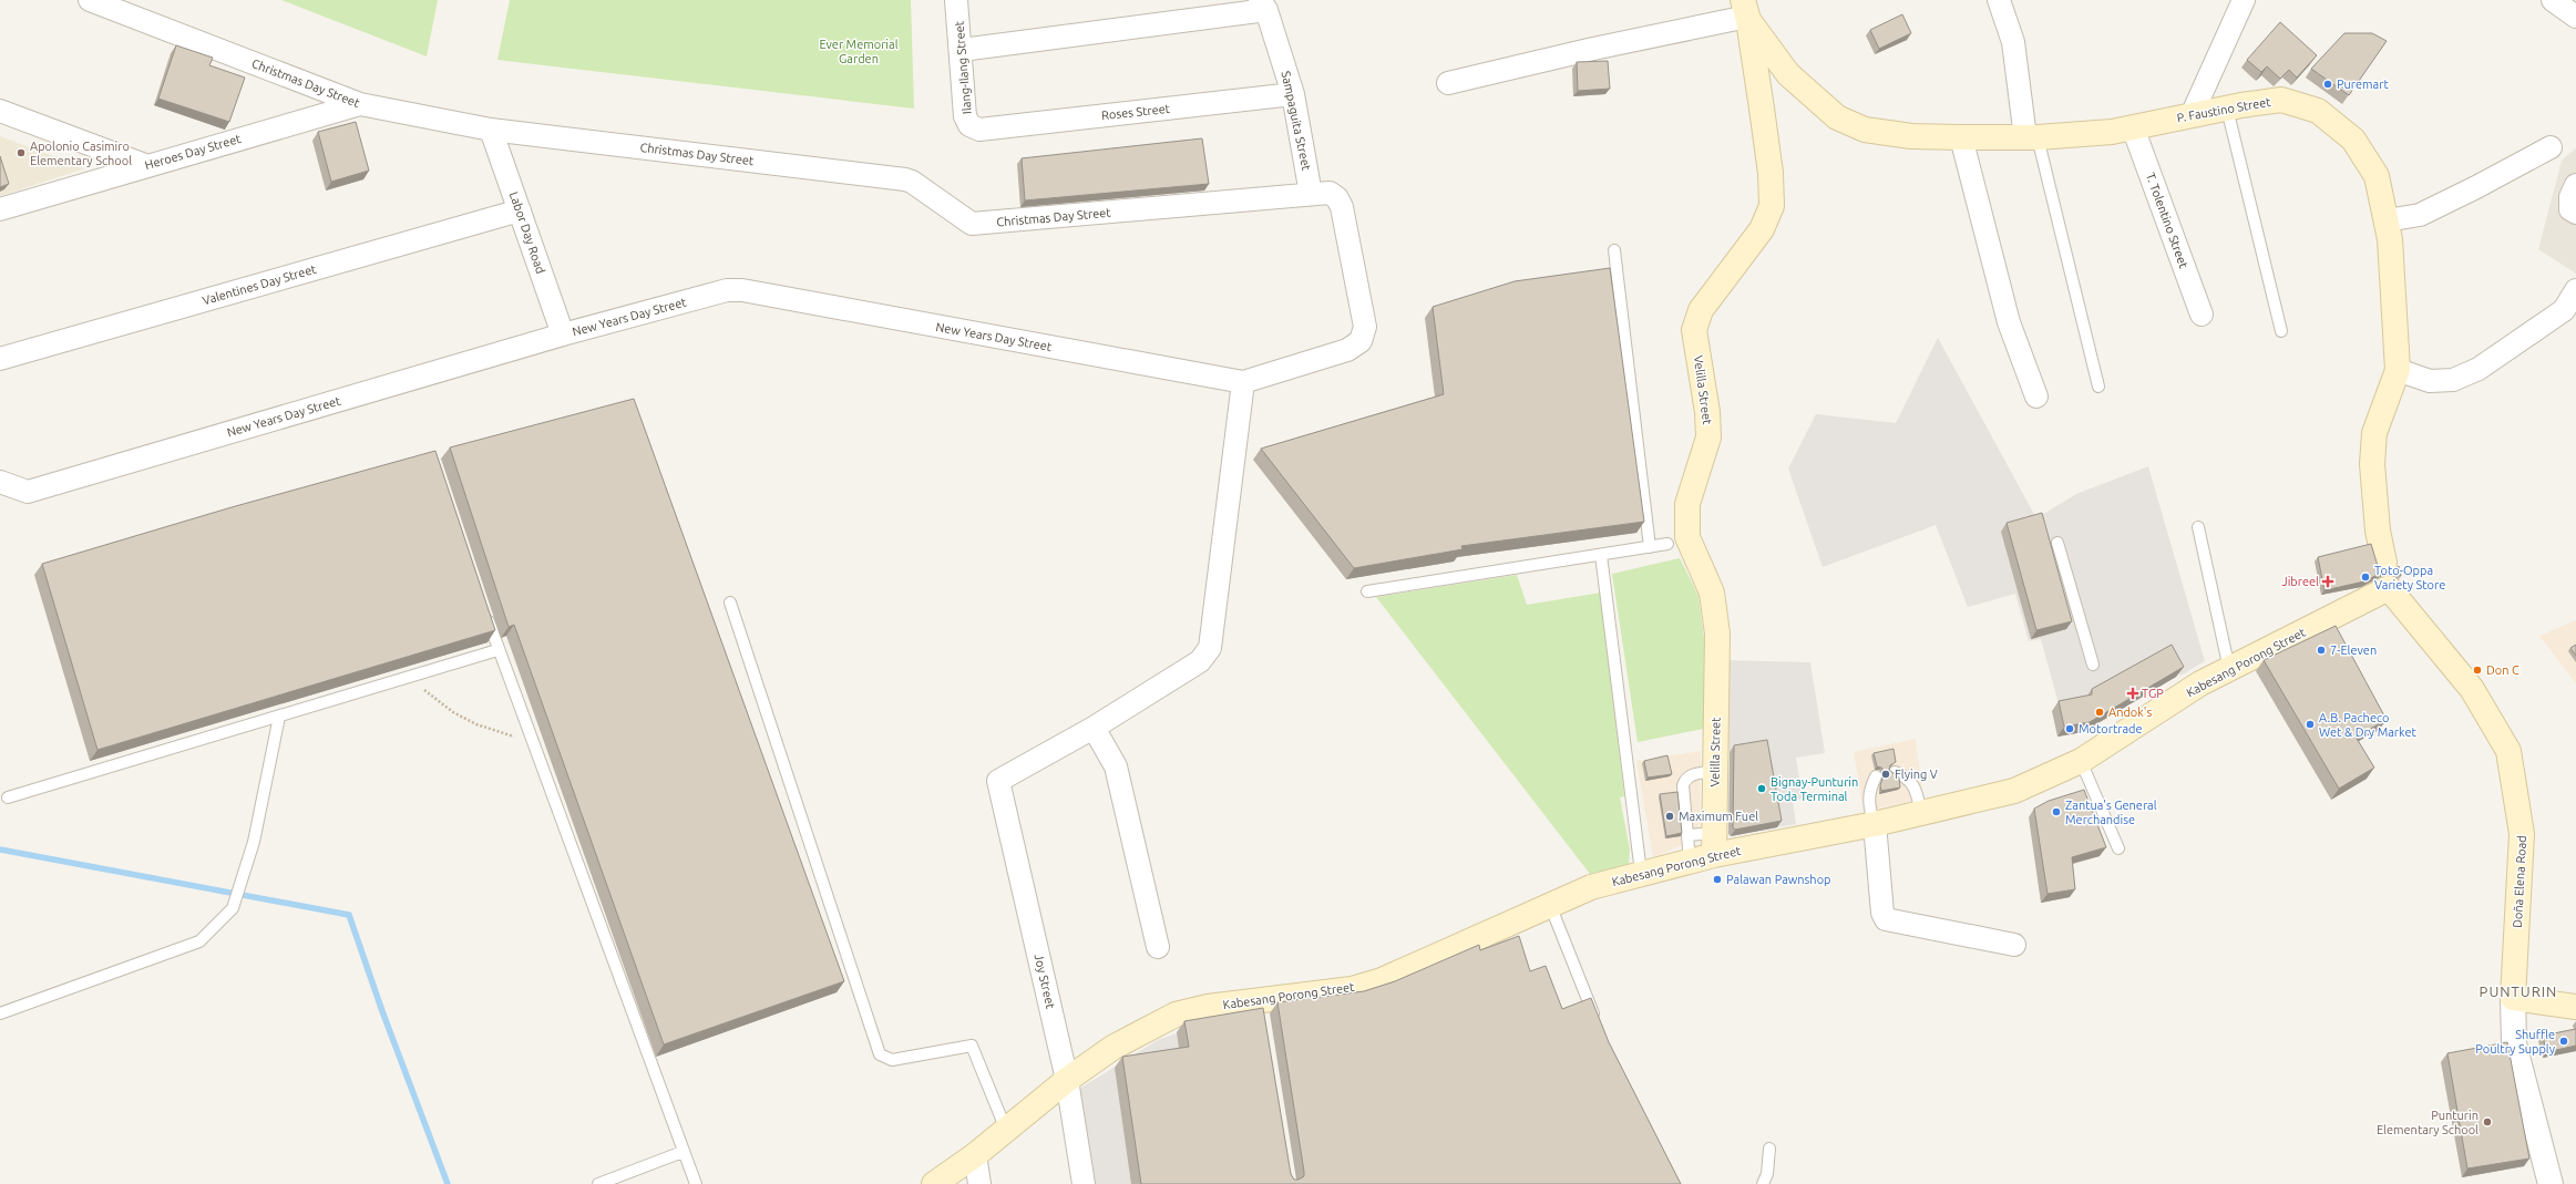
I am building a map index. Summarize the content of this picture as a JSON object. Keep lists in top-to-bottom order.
{
  "streets": {
    "main road": [
      "P. Faustino Street",
      "Velilla Street",
      "Kabesang Porong Street",
      "Doña Elena Road"
    ],
    "street": [
      "Ilang-Ilang Street",
      "Christmas Day Street",
      "Roses Street",
      "Sampaguita Street",
      "Heroes Day Street",
      "T. Tolentino Street",
      "Labor Day Road",
      "Valentines Day Street",
      "New Years Day Street",
      "Joy Street"
    ]
  },
  "crossings": [
    ["Ilang-Ilang Street", "Roses Street"],
    ["Christmas Day Street", "Sampaguita Street"],
    ["Christmas Day Street", "Heroes Day Street"],
    ["Christmas Day Street", "Labor Day Road"],
    ["Christmas Day Street", "New Years Day Street"],
    ["P. Faustino Street", "T. Tolentino Street"],
    ["P. Faustino Street", "Velilla Street"],
    ["P. Faustino Street", "Kabesang Porong Street"],
    ["P. Faustino Street", "Doña Elena Road"],
    ["Roses Street", "Sampaguita Street"],
    ["Labor Day Road", "Valentines Day Street"],
    ["Labor Day Road", "New Years Day Street"],
    ["Velilla Street", "Kabesang Porong Street"],
    ["Kabesang Porong Street", "Doña Elena Road"],
    ["Kabesang Porong Street", "Joy Street"]
  ],
  "districts": ["PUNTURIN"],
  "parks": ["Ever Memorial Garden"],
  "places": {
    "other": [
      "Puremart",
      "Apolonio Casimiro Elementary School",
      "Toto-Oppa Variety Store",
      "7-Eleven",
      "Don C",
      "Andok's",
      "A.B. Pacheco Wet & Dry Market",
      "Motortrade",
      "Flying V",
      "Bignay-Punturin Toda Terminal",
      "Zantua's General Merchandise",
      "Maximum Fuel",
      "Palawan Pawnshop",
      "Shuffle Poultry Supply",
      "Punturin Elementary School"
    ],
    "health": ["Jibreel", "TGP"]
  }
}
